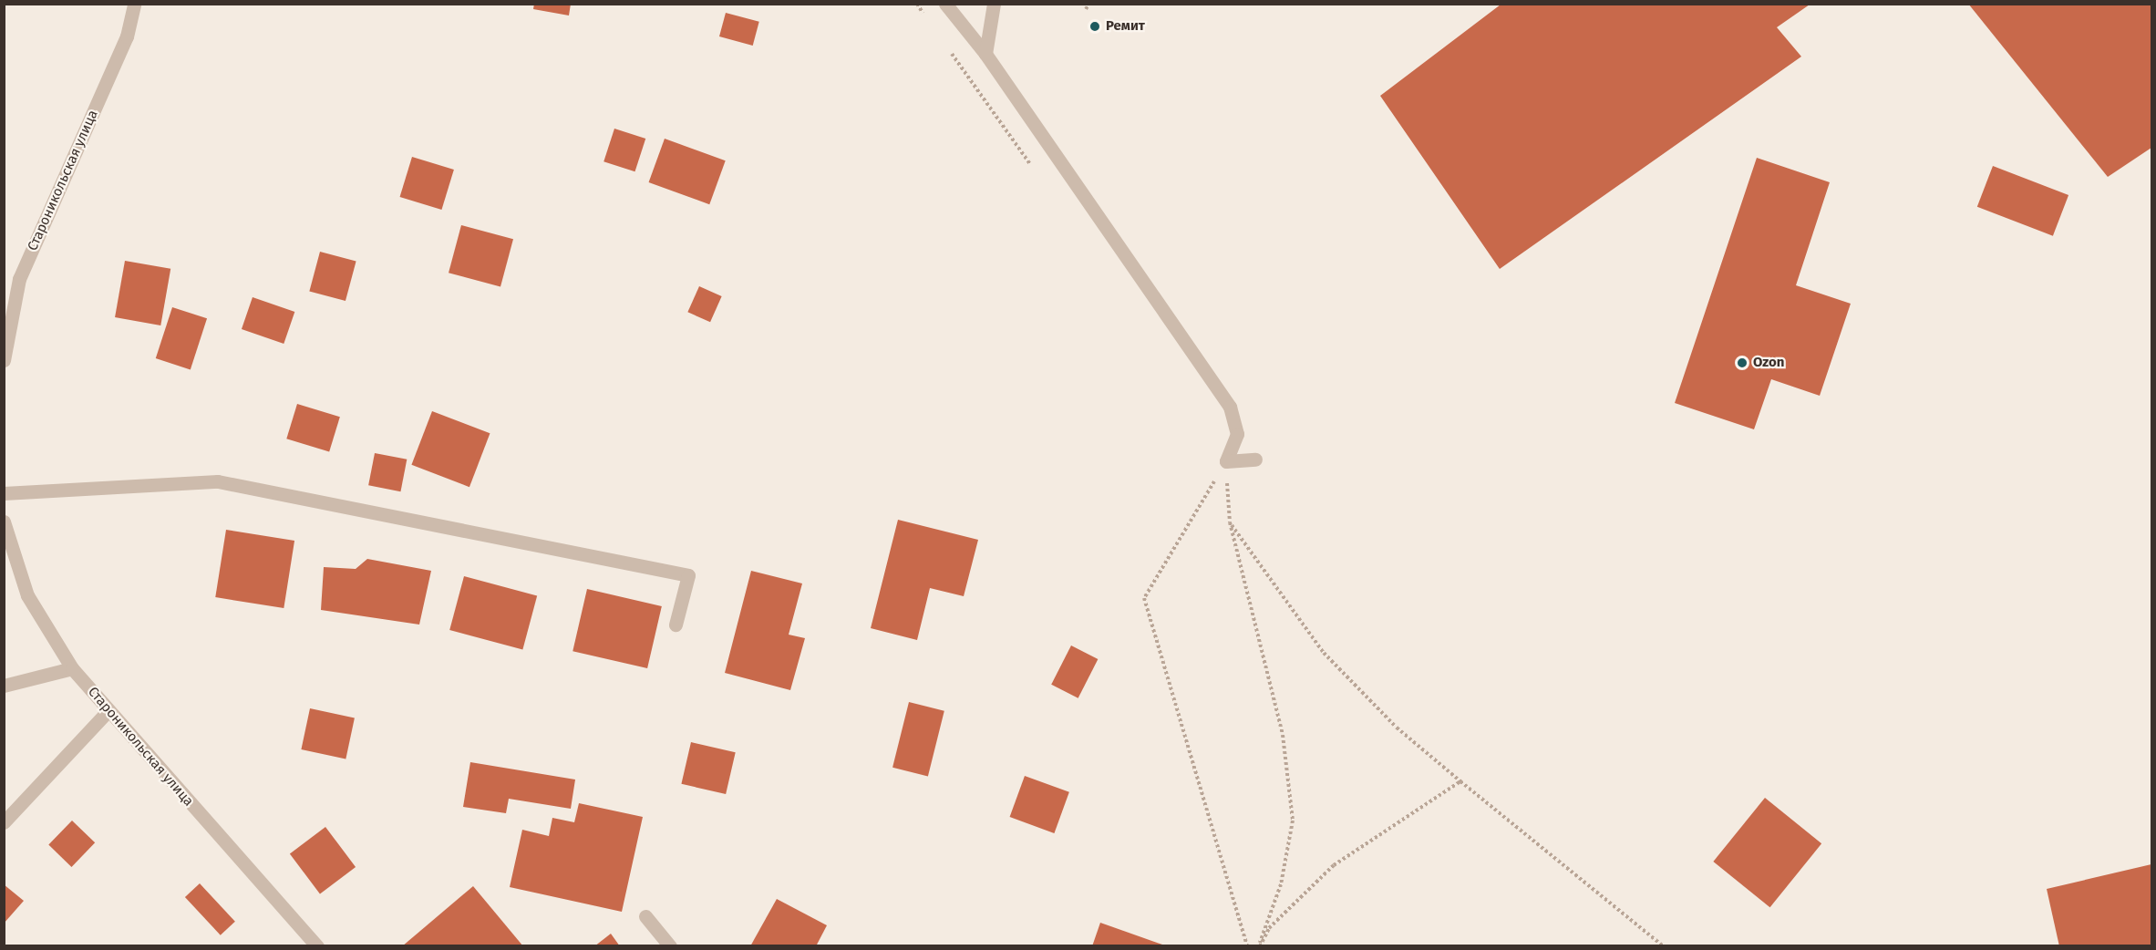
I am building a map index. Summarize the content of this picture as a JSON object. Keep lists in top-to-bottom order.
{
  "streets": {
    "street": ["Староникольская улица"]
  },
  "places": ["Ремит", "Ozon"]
}
